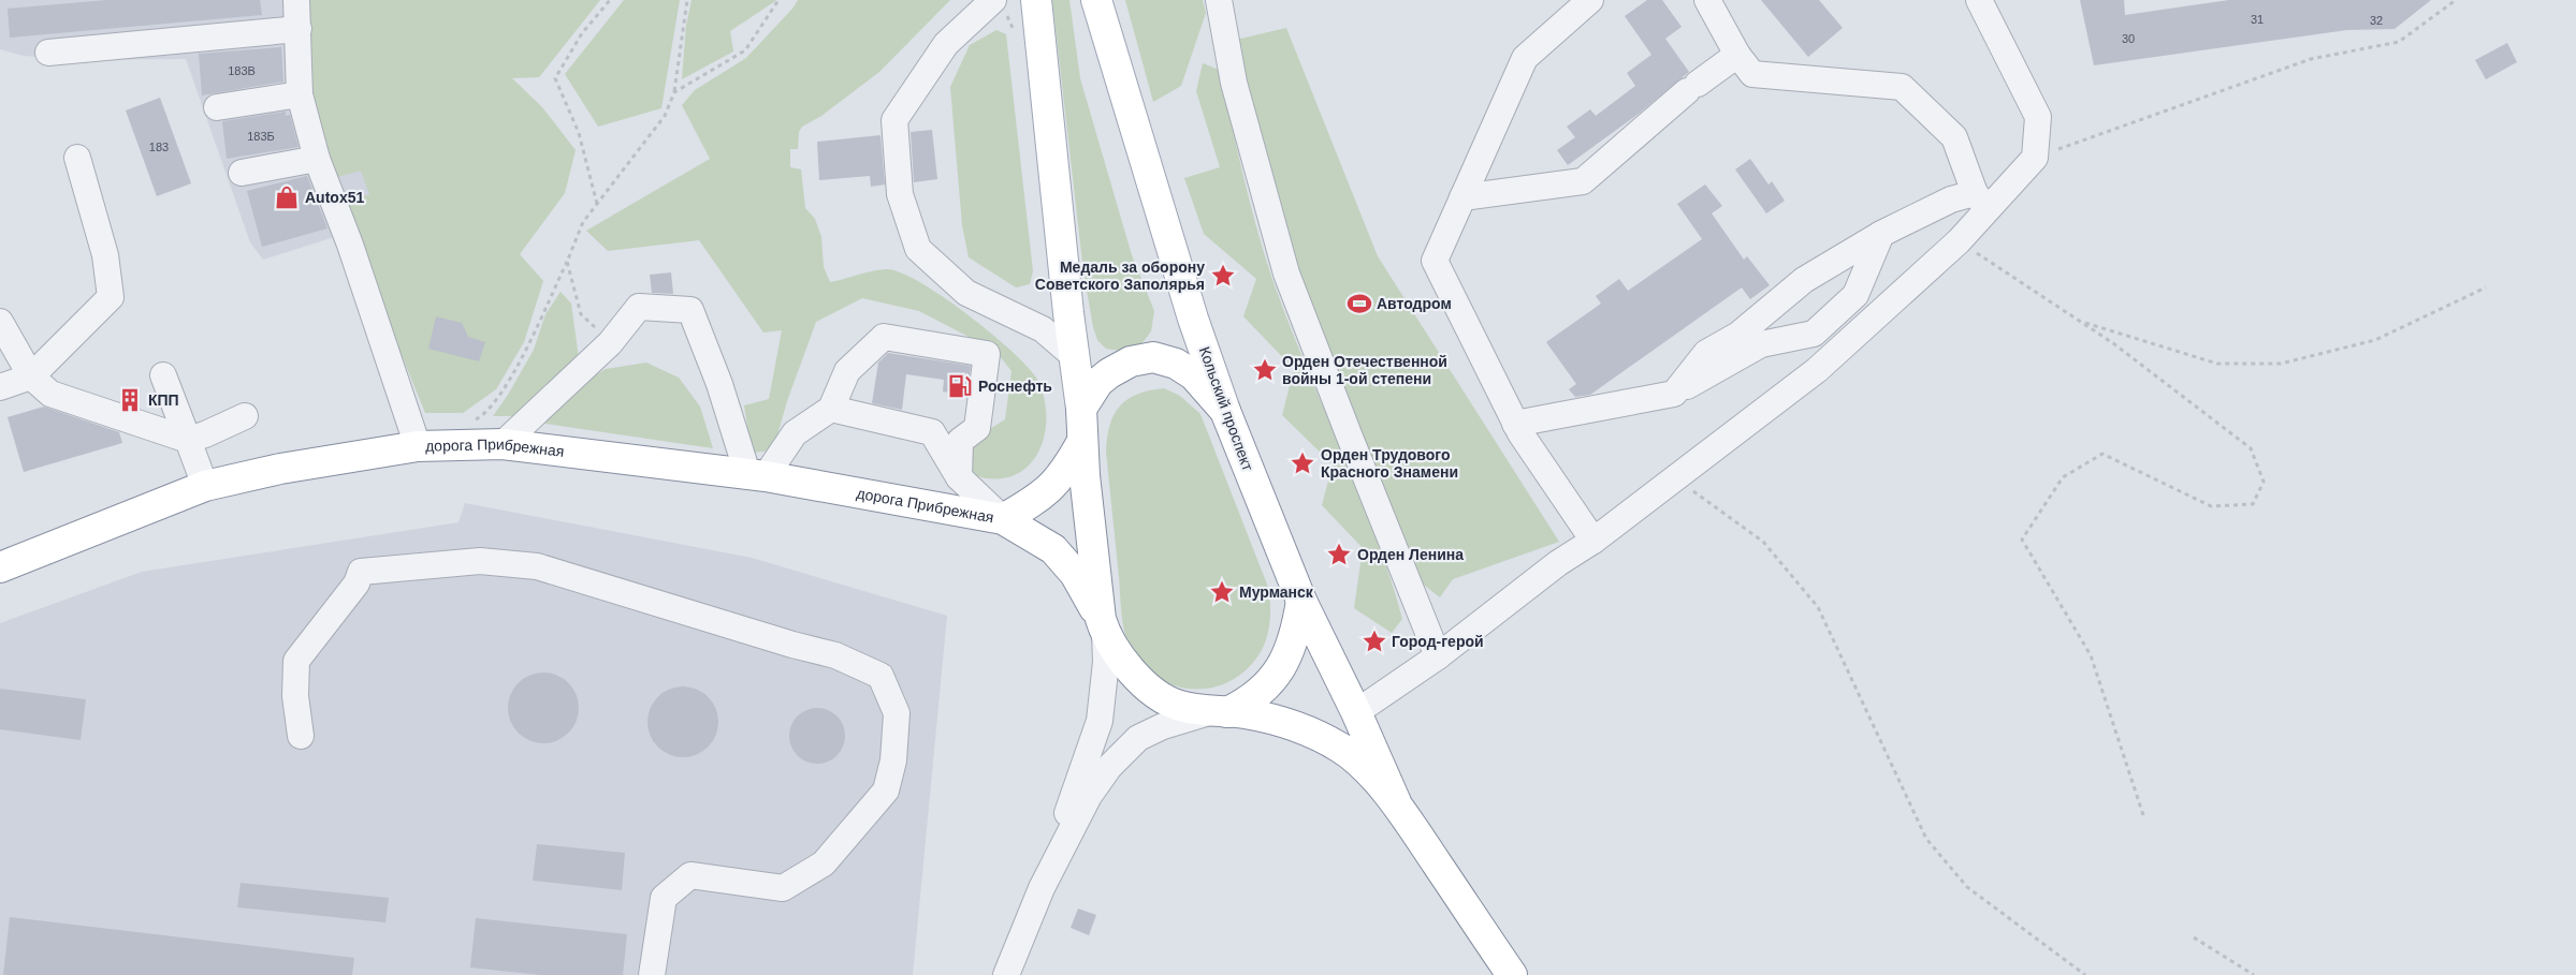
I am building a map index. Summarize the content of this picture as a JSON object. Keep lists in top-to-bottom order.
{
  "streets": {
    "main road": ["Кольский проспект", "дорога Прибрежная"]
  },
  "places": {
    "shop": ["Autox51"],
    "place": [
      "Медаль за оборону Советского Заполярья",
      "Орден Отечественной войны 1-ой степени",
      "Орден Трудового Красного Знамени",
      "Орден Ленина",
      "Мурманск",
      "Город-герой"
    ],
    "sports": ["Автодром"],
    "fuel station": ["Роснефть"],
    "building": ["КПП"]
  },
  "house_numbers": [
    "31",
    "32",
    "30",
    "183В",
    "183Б",
    "183"
  ]
}
